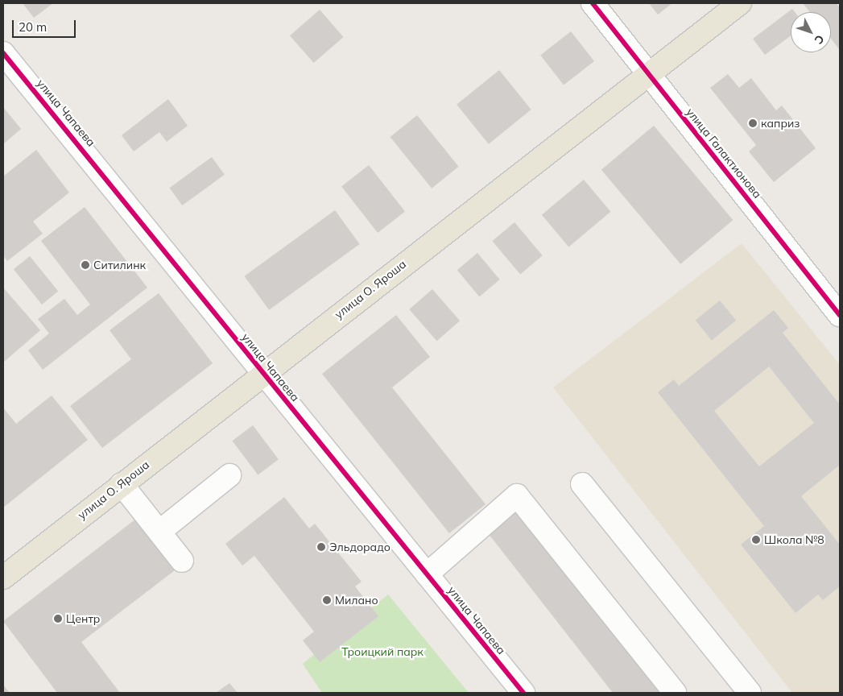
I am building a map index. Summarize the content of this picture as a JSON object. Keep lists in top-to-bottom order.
{
  "streets": {
    "main road": ["улица О. Яроша"],
    "street": ["улица Чапаева", "улица Галактионова"]
  },
  "crossings": [
    ["улица Чапаева", "улица О. Яроша"],
    ["улица Галактионова", "улица О. Яроша"]
  ],
  "parks": ["Троицкий парк"],
  "places": [
    "каприз",
    "Ситилинк",
    "Школа №8",
    "Эльдорадо",
    "Милано",
    "Центр"
  ],
  "scale_bar": "20 m",
  "north": "bottom right"
}
